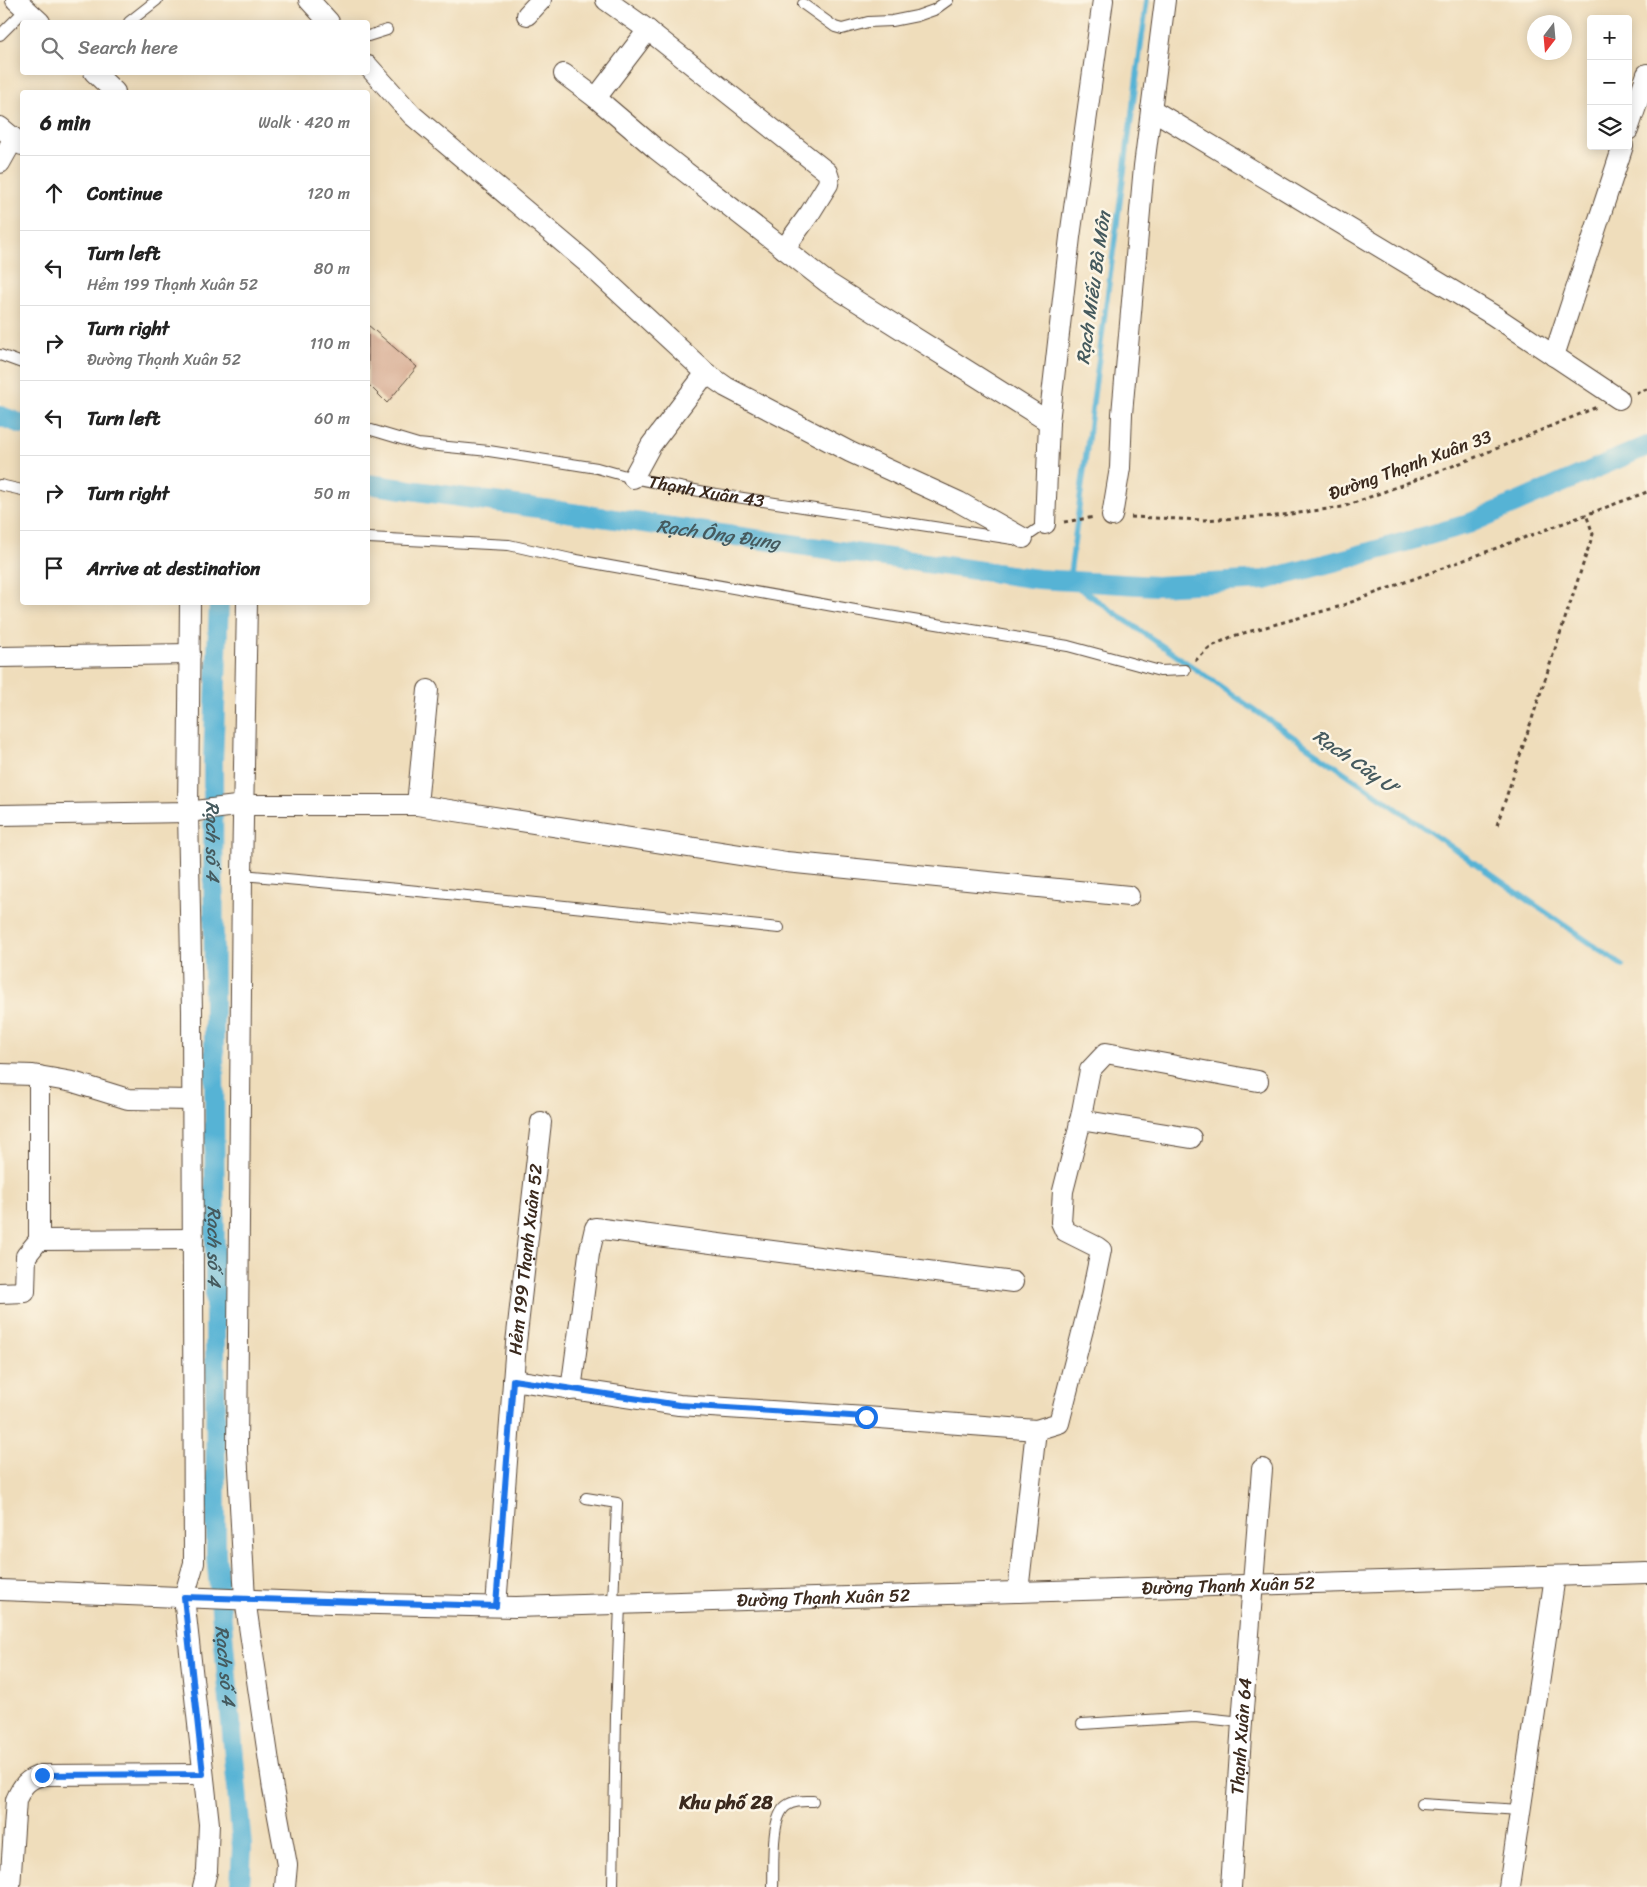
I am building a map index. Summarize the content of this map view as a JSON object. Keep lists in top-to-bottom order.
{
  "streets": {
    "street": ["Hẻm 199 Thạnh Xuân 52", "Đường Thạnh Xuân 52", "Thạnh Xuân 64"],
    "lane": ["Thạnh Xuân 43"],
    "path": ["Đường Thạnh Xuân 33"]
  },
  "crossings": [
    ["Hẻm 199 Thạnh Xuân 52", "Đường Thạnh Xuân 52"],
    ["Đường Thạnh Xuân 52", "Thạnh Xuân 64"]
  ],
  "districts": ["Khu phố 28"],
  "water": [
    "Rạch Miếu Bà Môn",
    "Rạch Ông Đụng",
    "Rạch Cây Ư",
    "Rạch số 4"
  ],
  "north": "bottom",
  "page": {
    "map_buttons": ["+", "−"],
    "search": "Search here",
    "heading": ["6 min", "Walk · 420 m"],
    "list": [
      ["Continue", "120 m"],
      ["Turn left", "Hẻm 199 Thạnh Xuân 52", "80 m"],
      ["Turn right", "Đường Thạnh Xuân 52", "110 m"],
      ["Turn left", "60 m"],
      ["Turn right", "50 m"],
      "Arrive at destination"
    ]
  }
}
